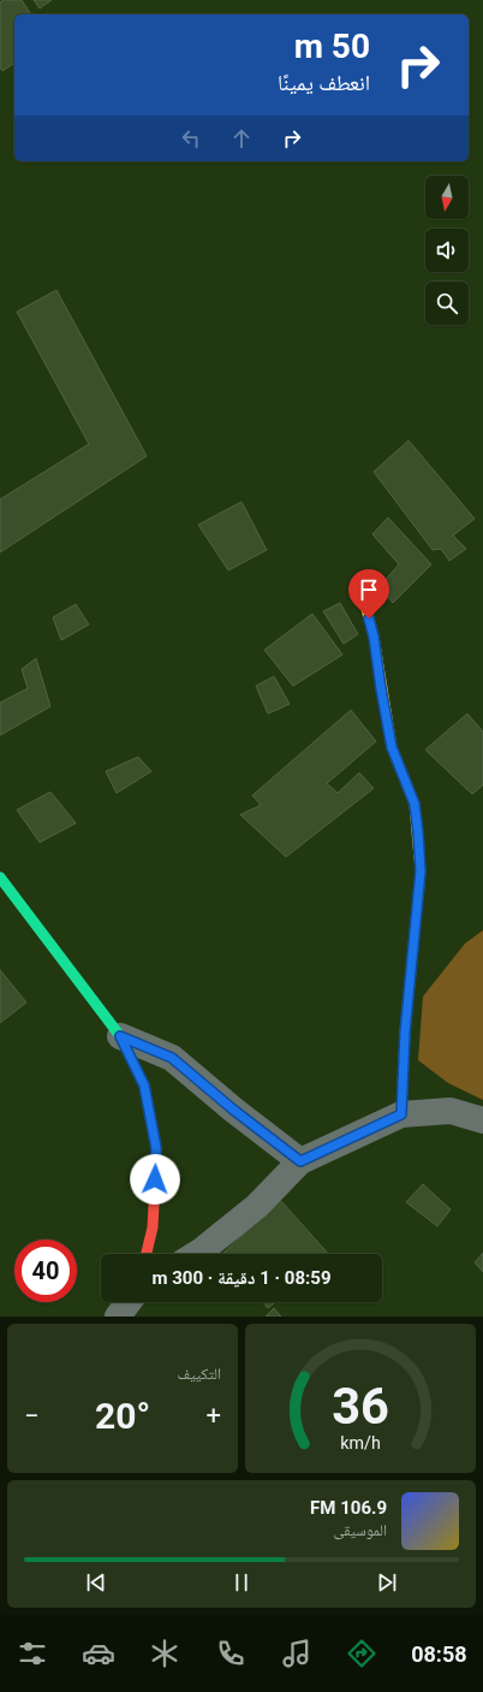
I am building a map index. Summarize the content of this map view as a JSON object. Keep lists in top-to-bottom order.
{
  "north": "bottom",
  "page": {
    "turn": ["50 m", "انعطف يمينًا"],
    "limit": "40",
    "trip": "08:59 · 1 دقيقة · 300 m",
    "tile": "التكييف",
    "heat": ["−", "20°", "+"],
    "song": ["106.9 FM", "الموسيقى"],
    "tabs": "08:58",
    "gauge": ["36", "km/h"]
  }
}
